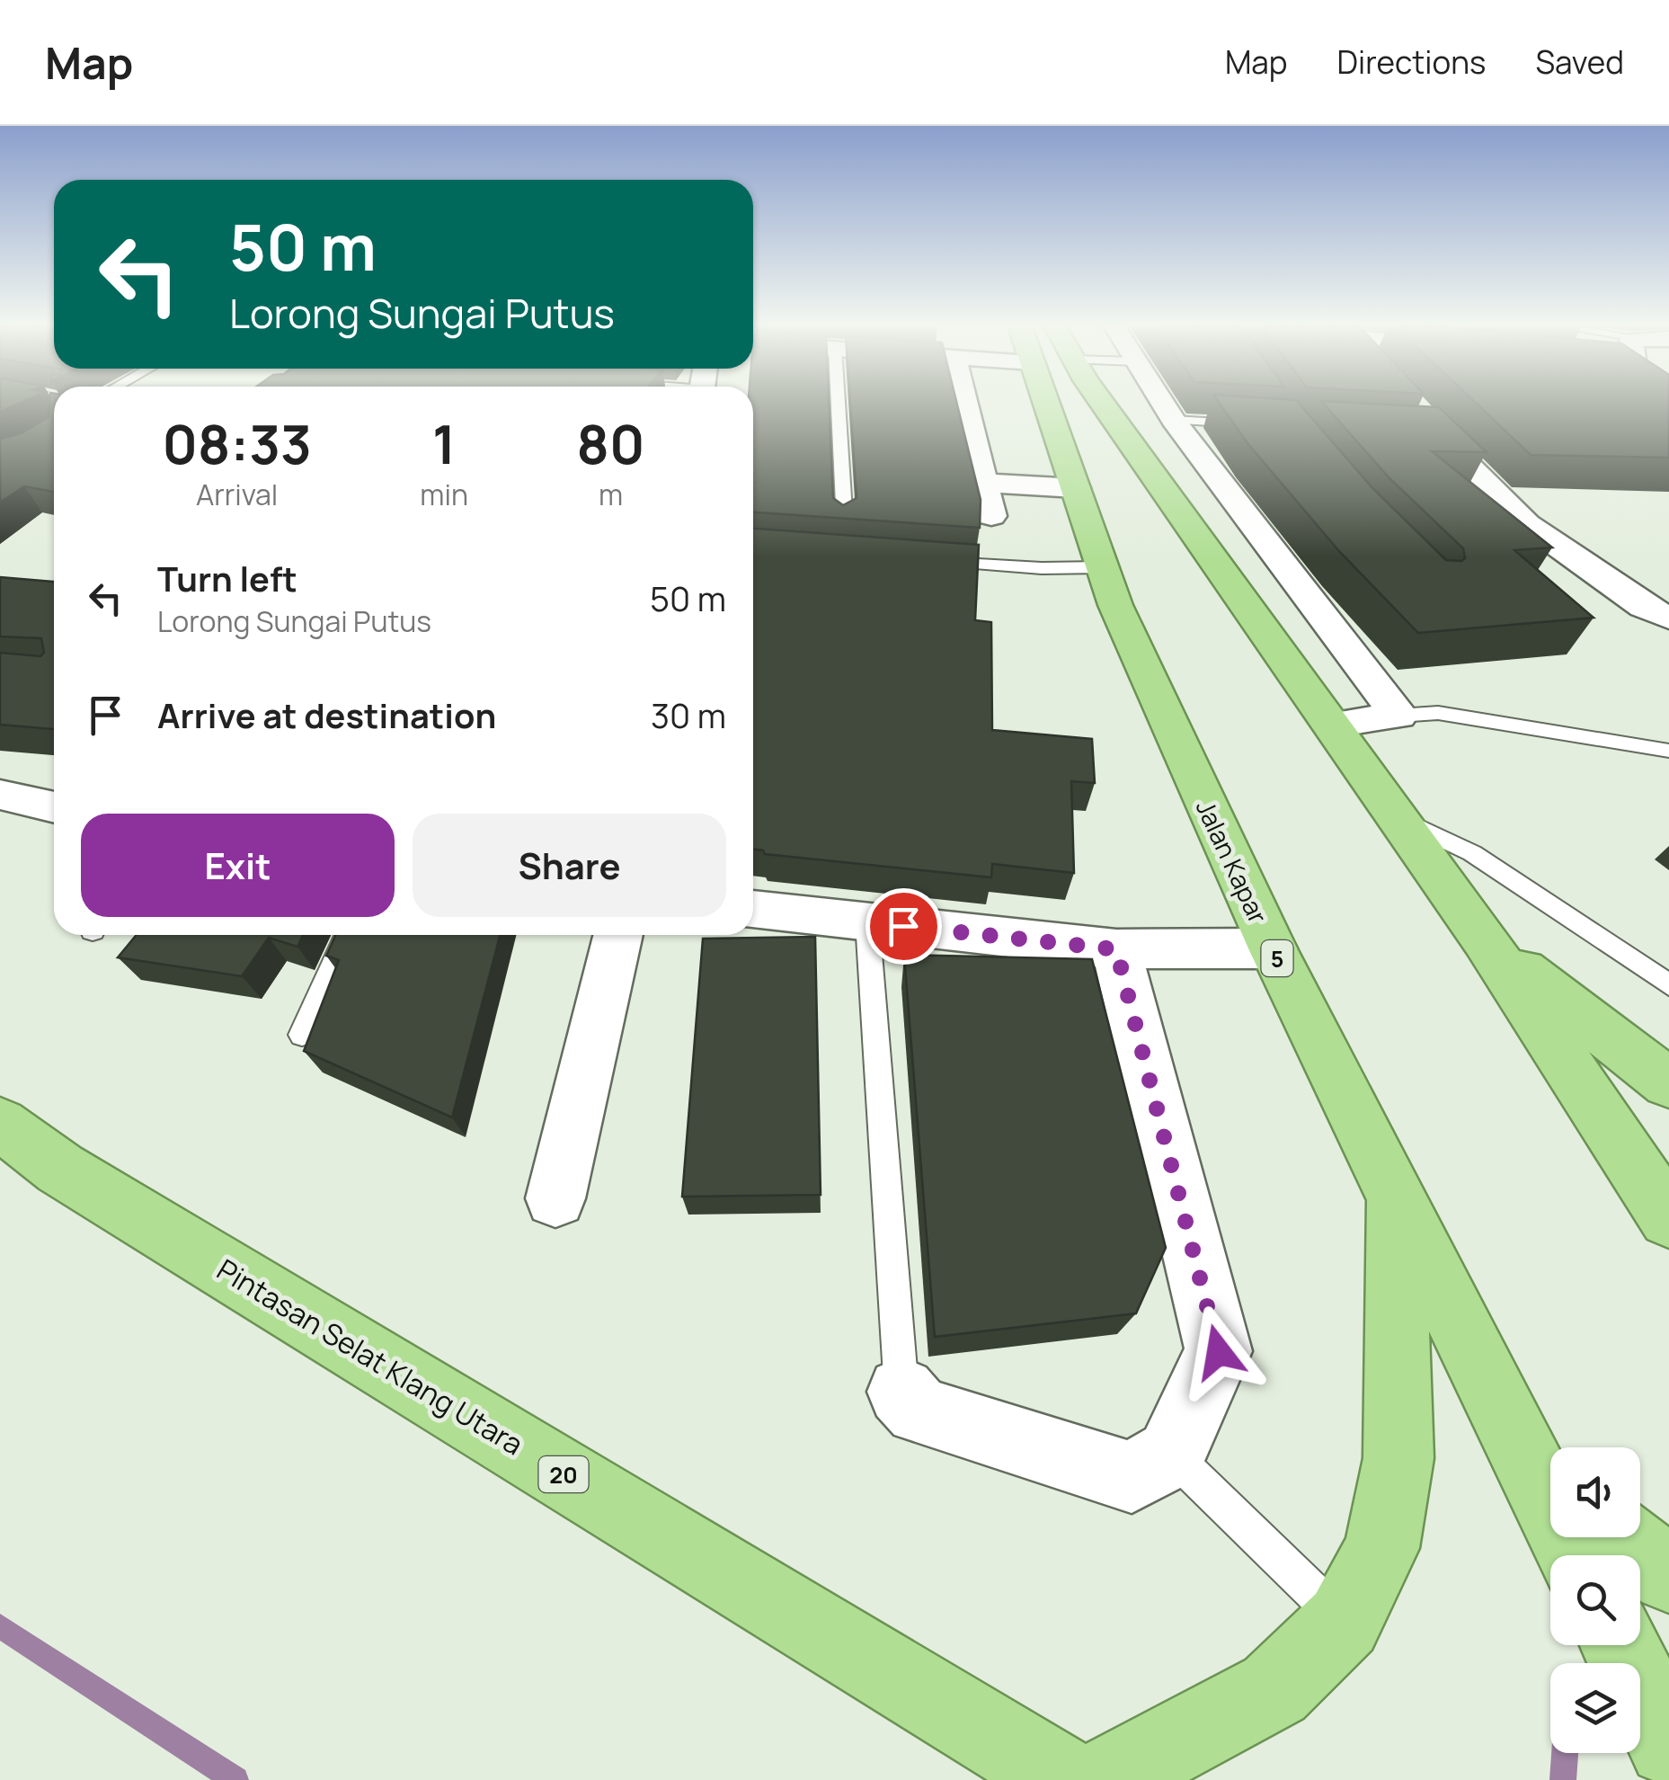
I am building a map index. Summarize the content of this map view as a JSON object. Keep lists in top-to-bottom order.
{
  "streets": {
    "highway": [
      "Jalan Kapar",
      "5",
      "Pintasan Selat Klang Utara",
      "20"
    ]
  },
  "page": {
    "header": "Map",
    "nav": ["Map", "Directions", "Saved"],
    "turn": ["50 m", "Lorong Sungai Putus"],
    "eta": [
      "08:33",
      "Arrival",
      "1",
      "min",
      "80",
      "m"
    ],
    "list": [
      {
        "name": "Turn left",
        "note": "Lorong Sungai Putus",
        "value": "50 m"
      },
      {
        "name": "Arrive at destination",
        "value": "30 m"
      }
    ],
    "buttons": ["Exit", "Share"]
  }
}
